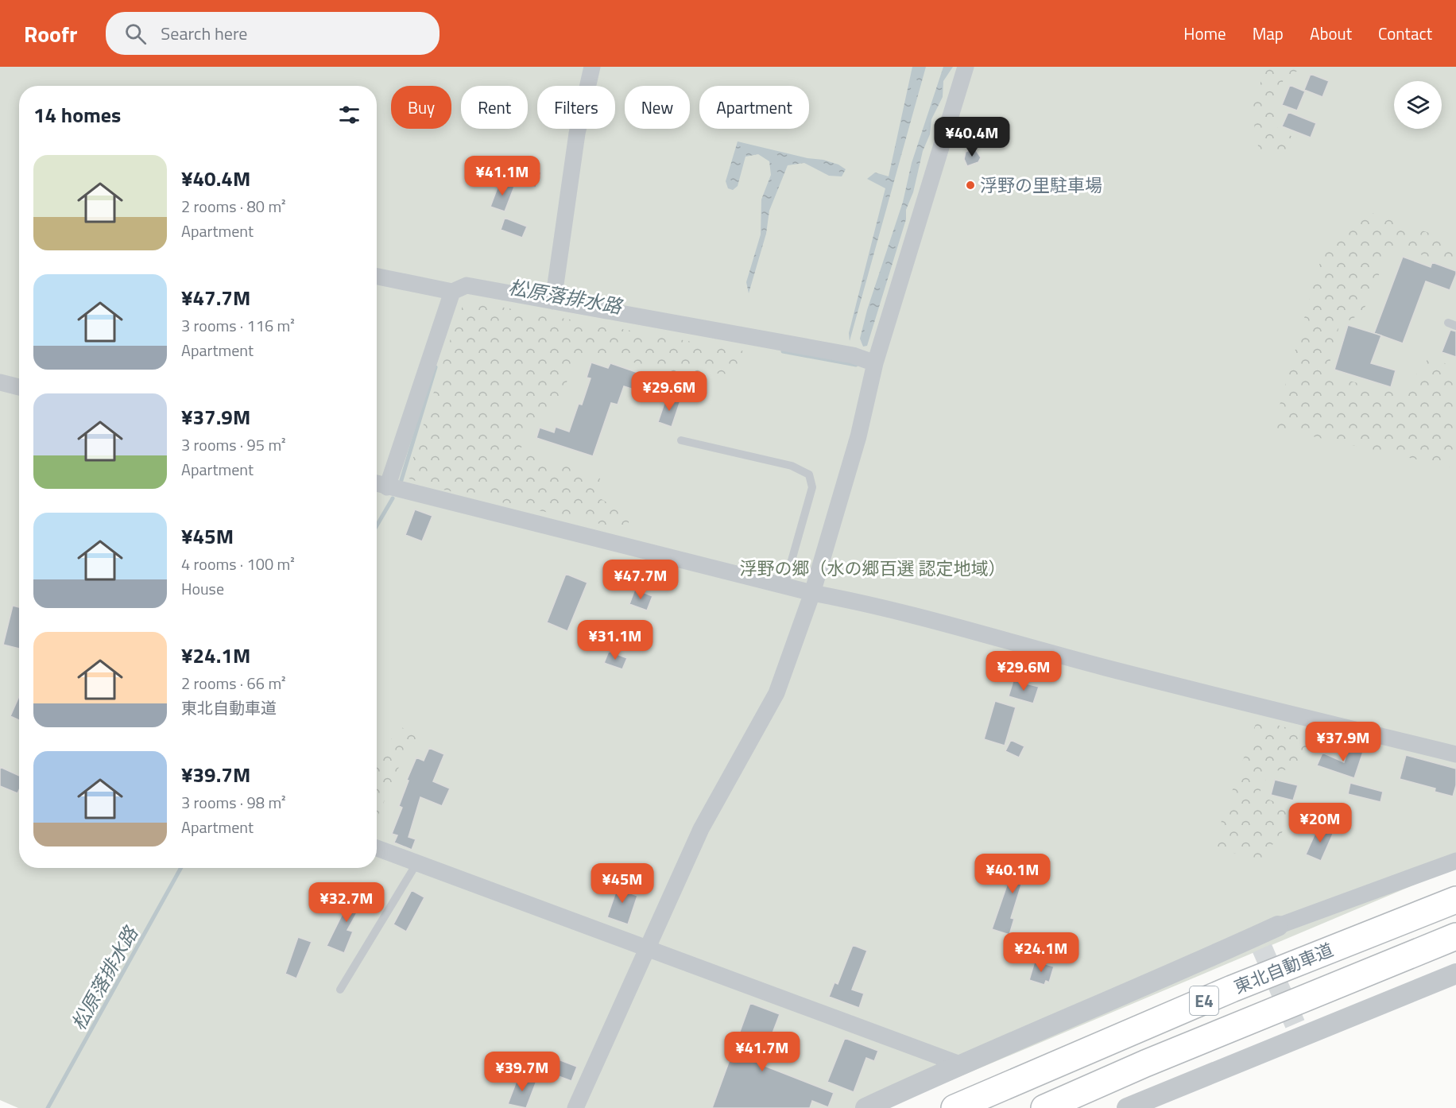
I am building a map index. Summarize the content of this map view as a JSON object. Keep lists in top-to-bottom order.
{
  "streets": {
    "highway": ["東北自動車道", "E4"]
  },
  "water": ["松原落排水路"],
  "parks": ["浮野の郷（水の郷百選 認定地域）"],
  "places": ["浮野の里駐車場"],
  "page": {
    "header": "Roofr",
    "search": "Search here",
    "nav": [
      "Home",
      "Map",
      "About",
      "Contact"
    ],
    "chip": [
      "Buy",
      "Rent",
      "Filters",
      "New",
      "Apartment"
    ],
    "heading": "14 homes",
    "price": [
      "¥40.4M",
      "¥41.1M",
      "¥29.6M",
      "¥47.7M",
      "¥31.1M",
      "¥29.6M",
      "¥37.9M",
      "¥20M",
      "¥40.1M",
      "¥45M",
      "¥32.7M",
      "¥24.1M",
      "¥41.7M",
      "¥39.7M"
    ],
    "list": [
      {
        "name": "¥40.4M",
        "note": "2 rooms · 80 m² · Apartment"
      },
      {
        "name": "¥47.7M",
        "note": "3 rooms · 116 m² · Apartment"
      },
      {
        "name": "¥37.9M",
        "note": "3 rooms · 95 m² · Apartment"
      },
      {
        "name": "¥45M",
        "note": "4 rooms · 100 m² · House"
      },
      {
        "name": "¥24.1M",
        "note": "2 rooms · 66 m² · 東北自動車道"
      },
      {
        "name": "¥39.7M",
        "note": "3 rooms · 98 m² · Apartment"
      }
    ]
  }
}
